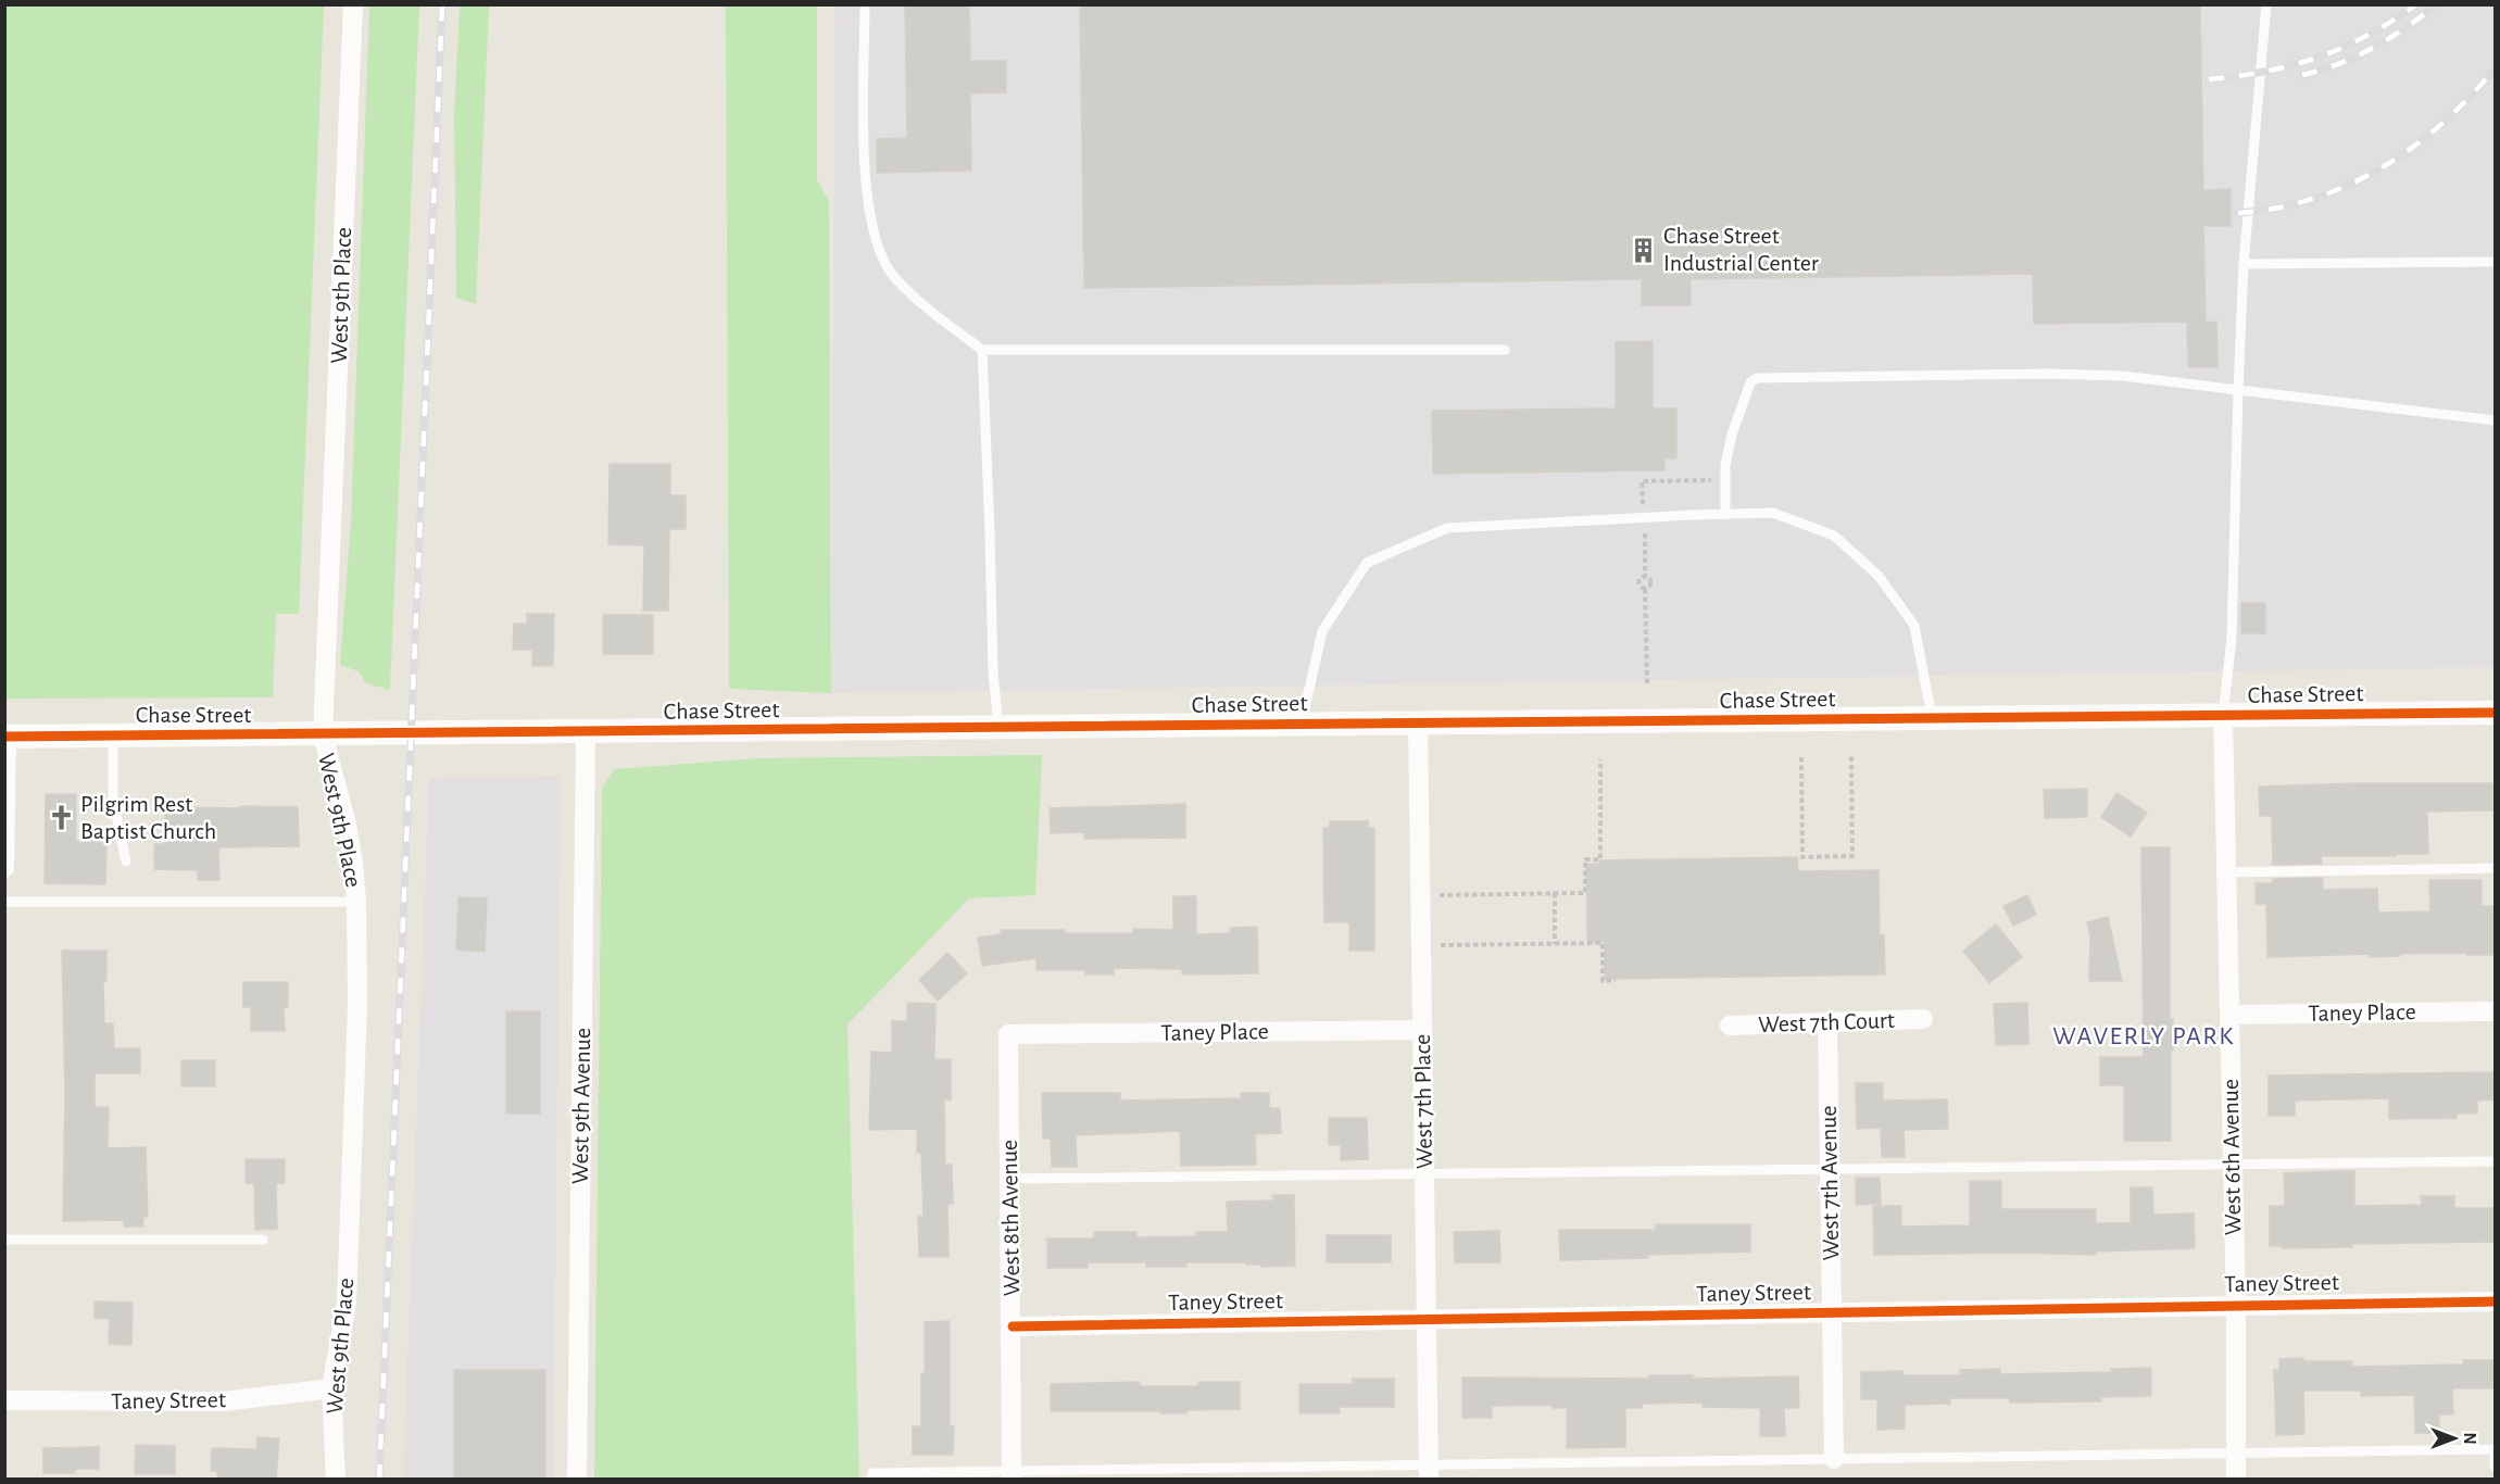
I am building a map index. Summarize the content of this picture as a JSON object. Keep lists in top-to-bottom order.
{
  "streets": {
    "street": [
      "West 9th Place",
      "Chase Street",
      "Taney Place",
      "West 7th Court",
      "West 7th Place",
      "West 9th Avenue",
      "West 6th Avenue",
      "West 7th Avenue",
      "West 8th Avenue",
      "Taney Street"
    ]
  },
  "crossings": [
    ["West 9th Place", "Chase Street"],
    ["West 9th Place", "Taney Street"],
    ["Chase Street", "West 7th Place"],
    ["Chase Street", "West 9th Avenue"],
    ["Chase Street", "West 6th Avenue"],
    ["Taney Place", "West 7th Place"],
    ["Taney Place", "West 6th Avenue"],
    ["Taney Place", "West 8th Avenue"],
    ["West 7th Court", "West 7th Avenue"],
    ["West 7th Place", "Taney Street"],
    ["West 6th Avenue", "Taney Street"],
    ["West 7th Avenue", "Taney Street"],
    ["West 8th Avenue", "Taney Street"]
  ],
  "districts": ["WAVERLY PARK"],
  "places": {
    "building": ["Chase Street Industrial Center"],
    "church": ["Pilgrim Rest Baptist Church"]
  },
  "north": "right"
}
